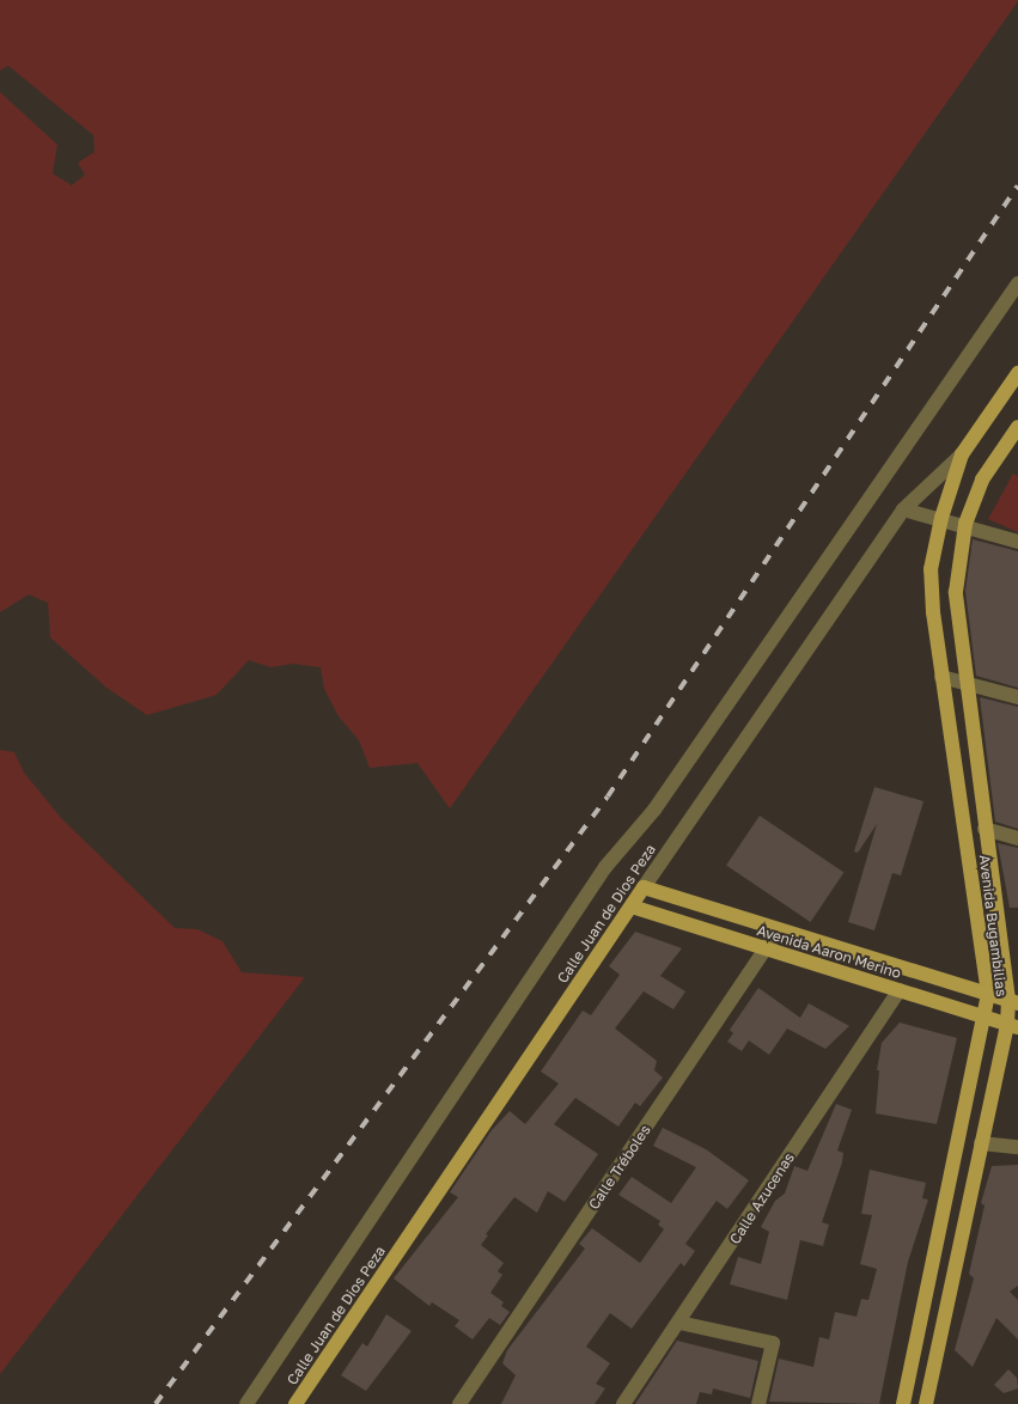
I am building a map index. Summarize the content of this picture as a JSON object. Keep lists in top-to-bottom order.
{
  "streets": {
    "main road": ["Calle Juan de Dios Peza", "Avenida Bugambilias", "Avenida Aaron Merino"],
    "street": ["Calle Tréboles", "Calle Azucenas"]
  },
  "crossings": [
    ["Calle Juan de Dios Peza", "Avenida Bugambilias"],
    ["Calle Juan de Dios Peza", "Avenida Aaron Merino"],
    ["Avenida Bugambilias", "Avenida Aaron Merino"],
    ["Avenida Aaron Merino", "Calle Tréboles"],
    ["Avenida Aaron Merino", "Calle Azucenas"]
  ]
}
